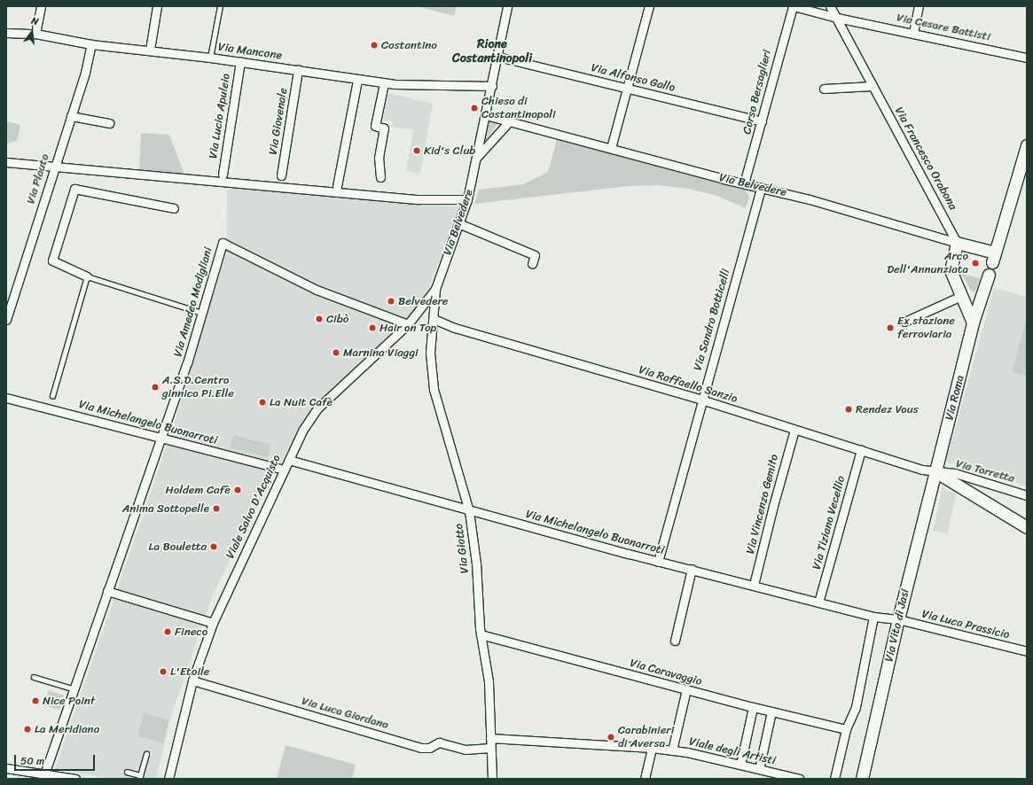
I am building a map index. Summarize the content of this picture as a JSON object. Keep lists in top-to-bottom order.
{
  "streets": {
    "street": [
      "Via Cesare Battisti",
      "Via Mancone",
      "Via Alfonso Gallo",
      "Corso Bersaglieri",
      "Via Lucio Apuleio",
      "Via Giovenale",
      "Via Francesco Orabona",
      "Via Plauto",
      "Via Belvedere",
      "Via Amedeo Modigliani",
      "Via Sandro Botticelli",
      "Via Raffaello Sanzio",
      "Via Roma",
      "Via Michelangelo Buonarroti",
      "Via Torretta",
      "Via Vincenzo Gemito",
      "Viale Salvo D'Acquisto",
      "Via Tiziano Vecellio",
      "Via Giotto",
      "Via Luca Prassicio",
      "Via Vito di Jasi",
      "Via Caravaggio",
      "Via Luca Giordano",
      "Viale degli Artisti"
    ]
  },
  "crossings": [
    ["Via Cesare Battisti", "Corso Bersaglieri"],
    ["Via Cesare Battisti", "Via Francesco Orabona"],
    ["Via Mancone", "Via Lucio Apuleio"],
    ["Via Mancone", "Via Giovenale"],
    ["Via Mancone", "Via Plauto"],
    ["Via Alfonso Gallo", "Corso Bersaglieri"],
    ["Corso Bersaglieri", "Via Belvedere"],
    ["Via Francesco Orabona", "Via Belvedere"],
    ["Via Belvedere", "Via Sandro Botticelli"],
    ["Via Belvedere", "Viale Salvo D'Acquisto"],
    ["Via Belvedere", "Via Giotto"],
    ["Via Amedeo Modigliani", "Via Michelangelo Buonarroti"],
    ["Via Amedeo Modigliani", "Viale Salvo D'Acquisto"],
    ["Via Sandro Botticelli", "Via Raffaello Sanzio"],
    ["Via Sandro Botticelli", "Via Michelangelo Buonarroti"],
    ["Via Raffaello Sanzio", "Via Roma"],
    ["Via Raffaello Sanzio", "Via Torretta"],
    ["Via Raffaello Sanzio", "Via Vincenzo Gemito"],
    ["Via Raffaello Sanzio", "Via Tiziano Vecellio"],
    ["Via Raffaello Sanzio", "Via Giotto"],
    ["Via Raffaello Sanzio", "Via Vito di Jasi"],
    ["Via Roma", "Via Torretta"],
    ["Via Roma", "Via Vito di Jasi"],
    ["Via Michelangelo Buonarroti", "Via Vincenzo Gemito"],
    ["Via Michelangelo Buonarroti", "Viale Salvo D'Acquisto"],
    ["Via Michelangelo Buonarroti", "Via Tiziano Vecellio"],
    ["Via Michelangelo Buonarroti", "Via Giotto"],
    ["Via Michelangelo Buonarroti", "Via Luca Prassicio"],
    ["Via Michelangelo Buonarroti", "Via Vito di Jasi"],
    ["Via Torretta", "Via Vito di Jasi"],
    ["Viale Salvo D'Acquisto", "Via Giotto"],
    ["Viale Salvo D'Acquisto", "Via Luca Giordano"],
    ["Via Giotto", "Via Caravaggio"],
    ["Via Giotto", "Via Luca Giordano"],
    ["Via Giotto", "Viale degli Artisti"],
    ["Via Luca Prassicio", "Via Vito di Jasi"]
  ],
  "districts": ["Rione Costantinopoli"],
  "places": [
    "Costantino",
    "Chiesa di Costantinopoli",
    "Kid's Club",
    "Arco Dell'Annunziata",
    "Belvedere",
    "Cibò",
    "Hair on Top",
    "Ex stazione ferroviaria",
    "Marnina Viaggi",
    "A.S.D.Centro ginnico Pi.Elle",
    "La Nuit Cafè",
    "Rendez Vous",
    "Holdem Cafè",
    "Anima Sottopelle",
    "La Bouletta",
    "Fineco",
    "L'Etoile",
    "Nice Point",
    "La Meridiana",
    "Carabinieri di Aversa"
  ],
  "scale_bar": "50 m",
  "north": "top"
}
